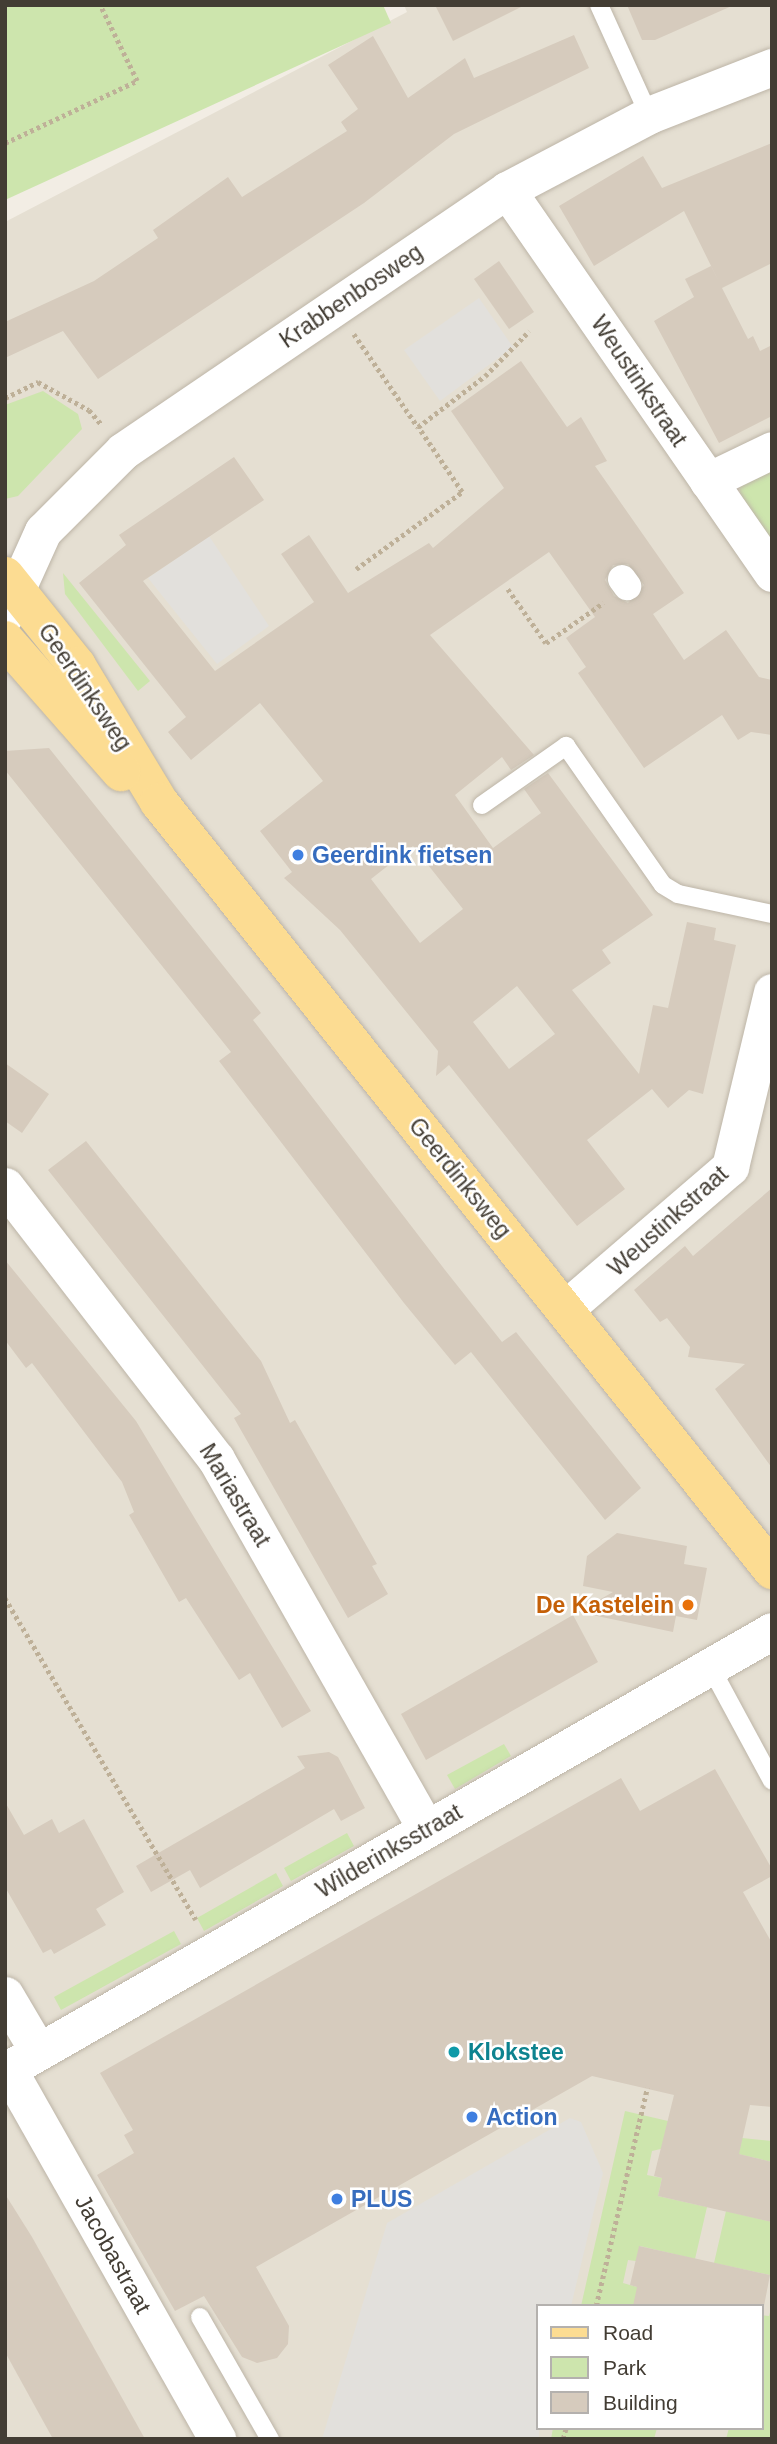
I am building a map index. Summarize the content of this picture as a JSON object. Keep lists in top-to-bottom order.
{
  "streets": {
    "main road": ["Geerdinksweg"],
    "street": [
      "Krabbenbosweg",
      "Weustinkstraat",
      "Mariastraat",
      "Wilderinksstraat",
      "Jacobastraat"
    ]
  },
  "crossings": [
    ["Krabbenbosweg", "Weustinkstraat"],
    ["Krabbenbosweg", "Geerdinksweg"],
    ["Weustinkstraat", "Geerdinksweg"],
    ["Mariastraat", "Wilderinksstraat"],
    ["Wilderinksstraat", "Jacobastraat"]
  ],
  "places": [
    "Geerdink fietsen",
    "De Kastelein",
    "Klokstee",
    "Action",
    "PLUS"
  ],
  "legend": ["Road", "Park", "Building"]
}
